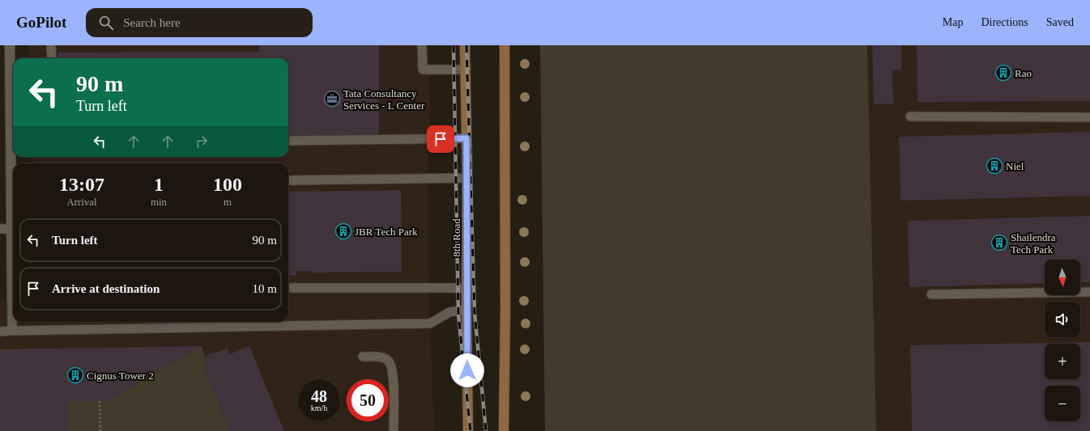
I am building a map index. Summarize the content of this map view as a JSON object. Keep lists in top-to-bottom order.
{
  "streets": {
    "main road": ["8th Road"]
  },
  "places": {
    "building": [
      "Rao",
      "Niel",
      "JBR Tech Park",
      "Shailendra Tech Park",
      "Cignus Tower 2"
    ],
    "office": ["Tata Consultancy Services - L Center"]
  },
  "north": "bottom",
  "page": {
    "header": "GoPilot",
    "search": "Search here",
    "nav": ["Map", "Directions", "Saved"],
    "turn": ["90 m", "Turn left"],
    "eta": [
      "13:07",
      "Arrival",
      "1",
      "min",
      "100",
      "m"
    ],
    "list": [
      {
        "name": "Turn left",
        "value": "90 m"
      },
      {
        "name": "Arrive at destination",
        "value": "10 m"
      }
    ],
    "map_buttons": ["+", "−"],
    "speed": "48 km/h",
    "limit": "50"
  }
}
